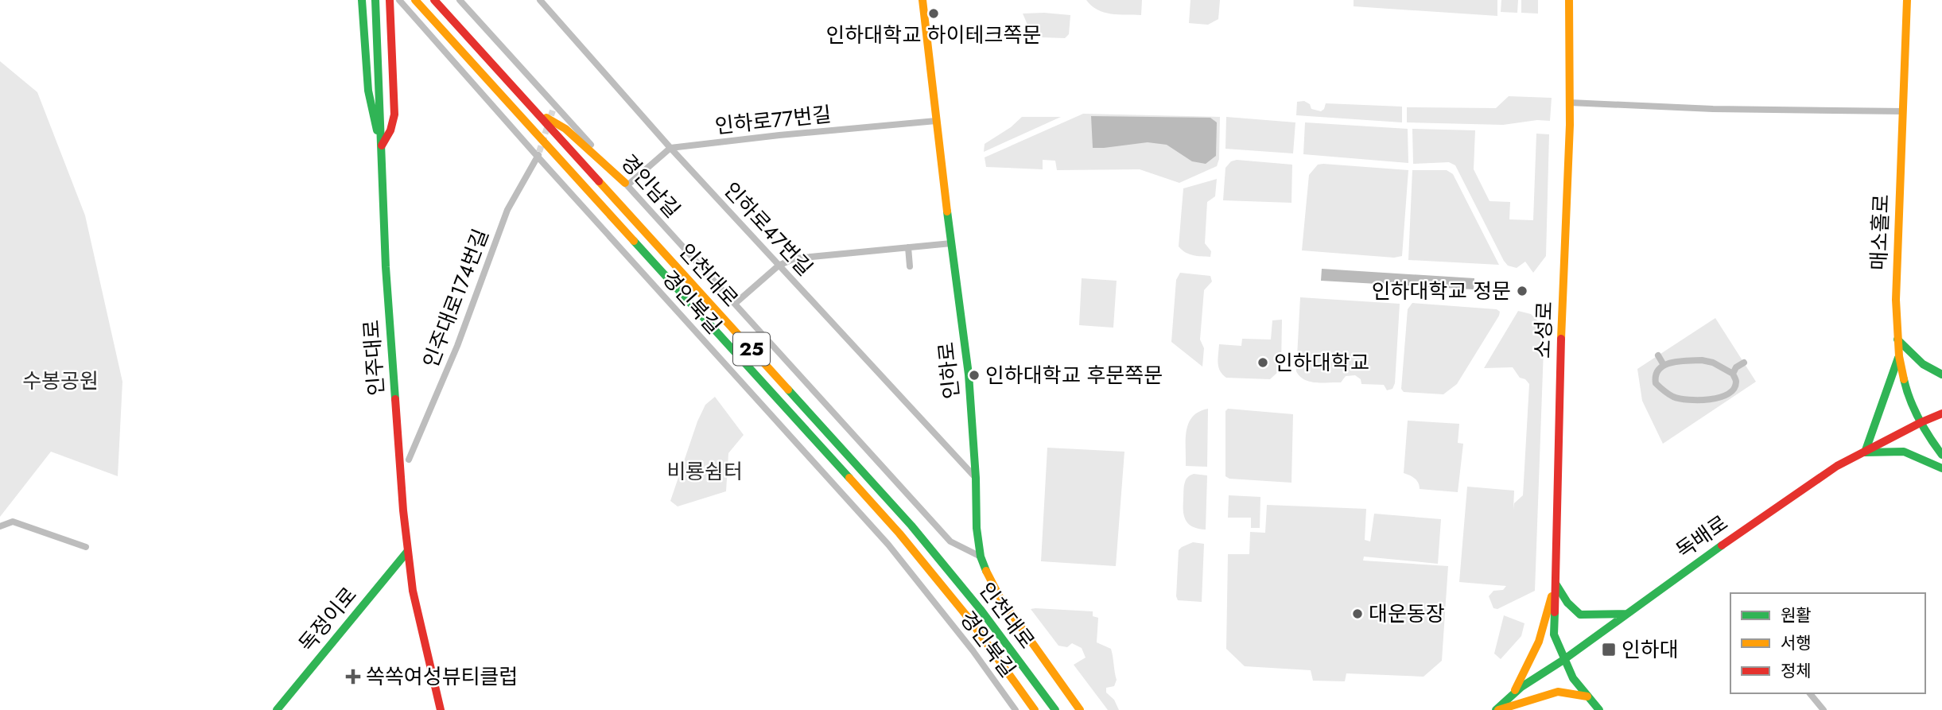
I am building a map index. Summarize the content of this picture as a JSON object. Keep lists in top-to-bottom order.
{
  "streets": {
    "main road": [
      "매소홀로",
      "인천대로",
      "소성로",
      "25",
      "인주대로",
      "인하로",
      "독배로",
      "독정이로"
    ],
    "street": [
      "인하로77번길",
      "경인남길",
      "인하로47번길",
      "인주대로174번길",
      "경인북길"
    ]
  },
  "crossings": [
    ["인하로77번길", "인하로47번길"],
    ["인하로77번길", "인하로"],
    ["경인남길", "인하로"],
    ["인하로47번길", "인하로"],
    ["매소홀로", "독배로"],
    ["인주대로174번길", "경인북길"],
    ["인주대로174번길", "인주대로"],
    ["소성로", "독배로"],
    ["인주대로", "독정이로"]
  ],
  "parks": ["수봉공원", "비룡쉼터"],
  "places": {
    "other": [
      "인하대학교 하이테크쪽문",
      "인하대학교 정문",
      "인하대학교",
      "인하대학교 후문쪽문",
      "대운동장"
    ],
    "transit": ["인하대"],
    "health": ["쏙쏙여성뷰티클럽"]
  },
  "legend": ["원활", "서행", "정체"]
}
